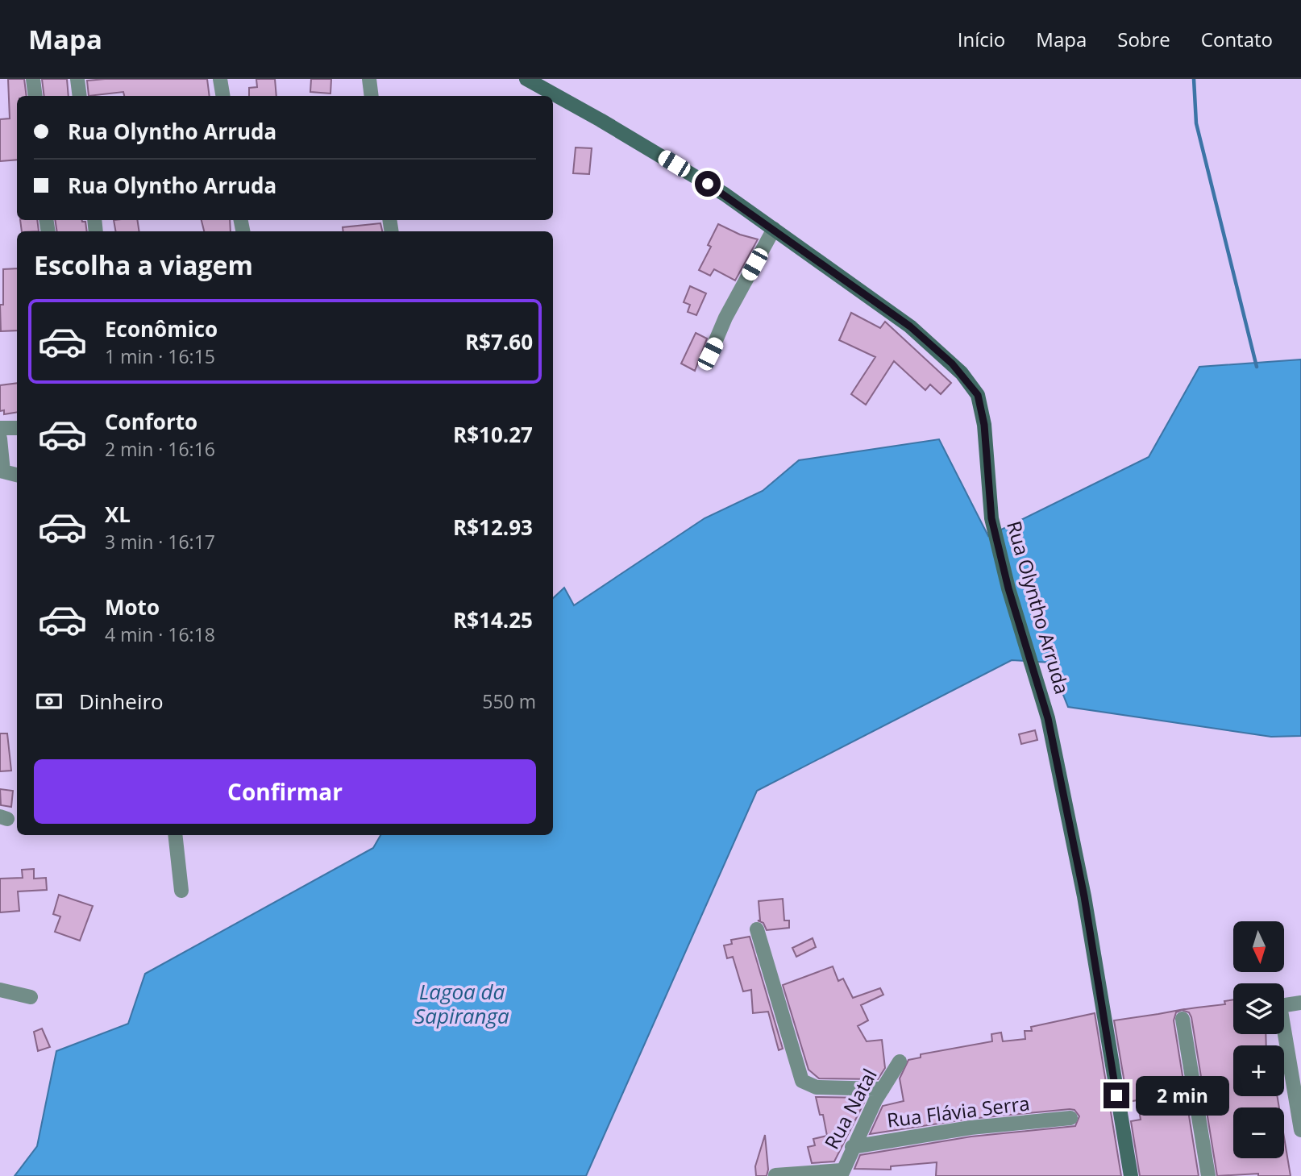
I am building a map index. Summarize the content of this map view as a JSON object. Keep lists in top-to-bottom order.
{
  "streets": {
    "street": ["Rua Olyntho Arruda", "Rua Natal", "Rua Flávia Serra"]
  },
  "crossings": [
    ["Rua Natal", "Rua Flávia Serra"]
  ],
  "water": ["Lagoa da Sapiranga"],
  "north": "bottom",
  "page": {
    "header": "Mapa",
    "nav": [
      "Início",
      "Mapa",
      "Sobre",
      "Contato"
    ],
    "banner": ["Rua Olyntho Arruda", "Rua Olyntho Arruda"],
    "heading": "Escolha a viagem",
    "list": [
      {
        "name": "Econômico",
        "note": "1 min · 16:15",
        "value": "R$7.60"
      },
      {
        "name": "Conforto",
        "note": "2 min · 16:16",
        "value": "R$10.27"
      },
      {
        "name": "XL",
        "note": "3 min · 16:17",
        "value": "R$12.93"
      },
      {
        "name": "Moto",
        "note": "4 min · 16:18",
        "value": "R$14.25"
      }
    ],
    "pay": ["Dinheiro", "550 m"],
    "buttons": "Confirmar",
    "map_buttons": ["+", "−"],
    "bubble": "2 min"
  }
}
